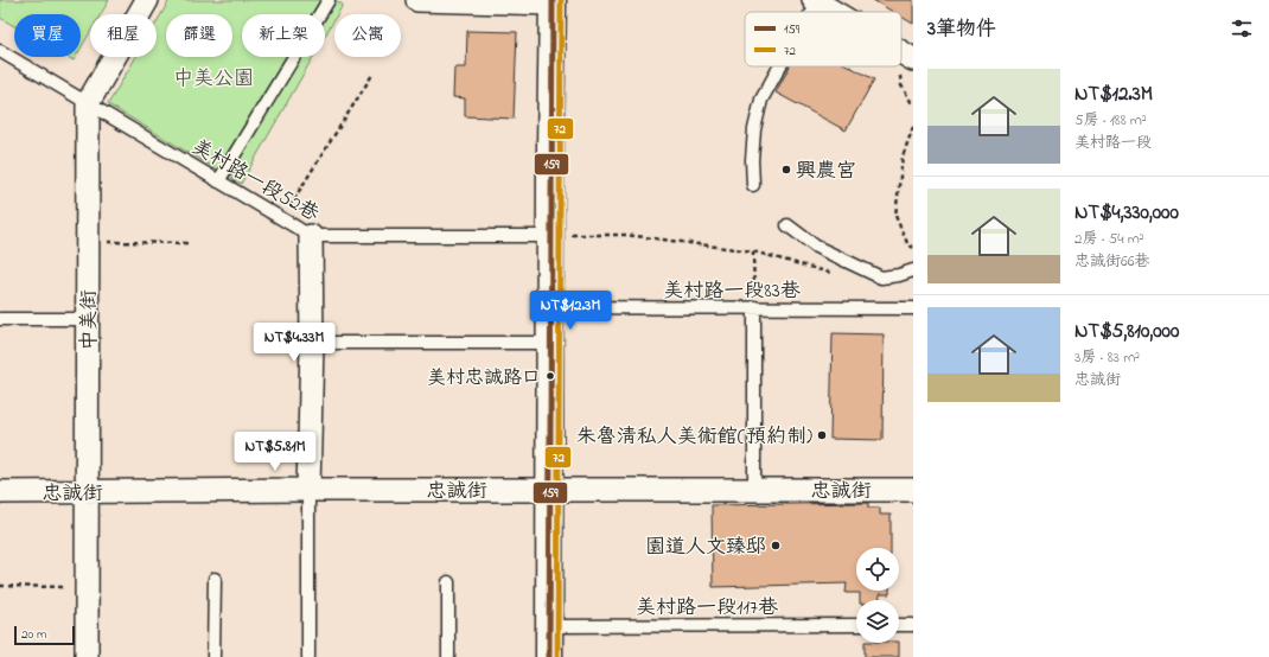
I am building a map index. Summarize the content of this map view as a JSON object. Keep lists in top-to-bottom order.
{
  "streets": {
    "street": ["中美街", "忠誠街"],
    "lane": ["美村路一段52巷", "美村路一段83巷", "美村路一段117巷"]
  },
  "crossings": [
    ["美村路一段52巷", "中美街"],
    ["中美街", "忠誠街"]
  ],
  "parks": ["中美公園"],
  "places": [
    "興農宮",
    "美村忠誠路口",
    "朱魯清私人美術館(預約制)",
    "園道人文臻邸"
  ],
  "lines": ["transit line 159", "transit line 72"],
  "legend": ["159", "72"],
  "scale_bar": "20 m",
  "page": {
    "heading": "3筆物件",
    "chip": [
      "買屋",
      "租屋",
      "篩選",
      "新上架",
      "公寓"
    ],
    "list": [
      {
        "name": "NT$12.3M",
        "note": "5房 · 188 m² · 美村路一段"
      },
      {
        "name": "NT$4,330,000",
        "note": "2房 · 54 m² · 忠誠街66巷"
      },
      {
        "name": "NT$5,810,000",
        "note": "3房 · 83 m² · 忠誠街"
      }
    ],
    "price": ["NT$12.3M", "NT$4.33M", "NT$5.81M"],
    "scale": "20 m"
  }
}
